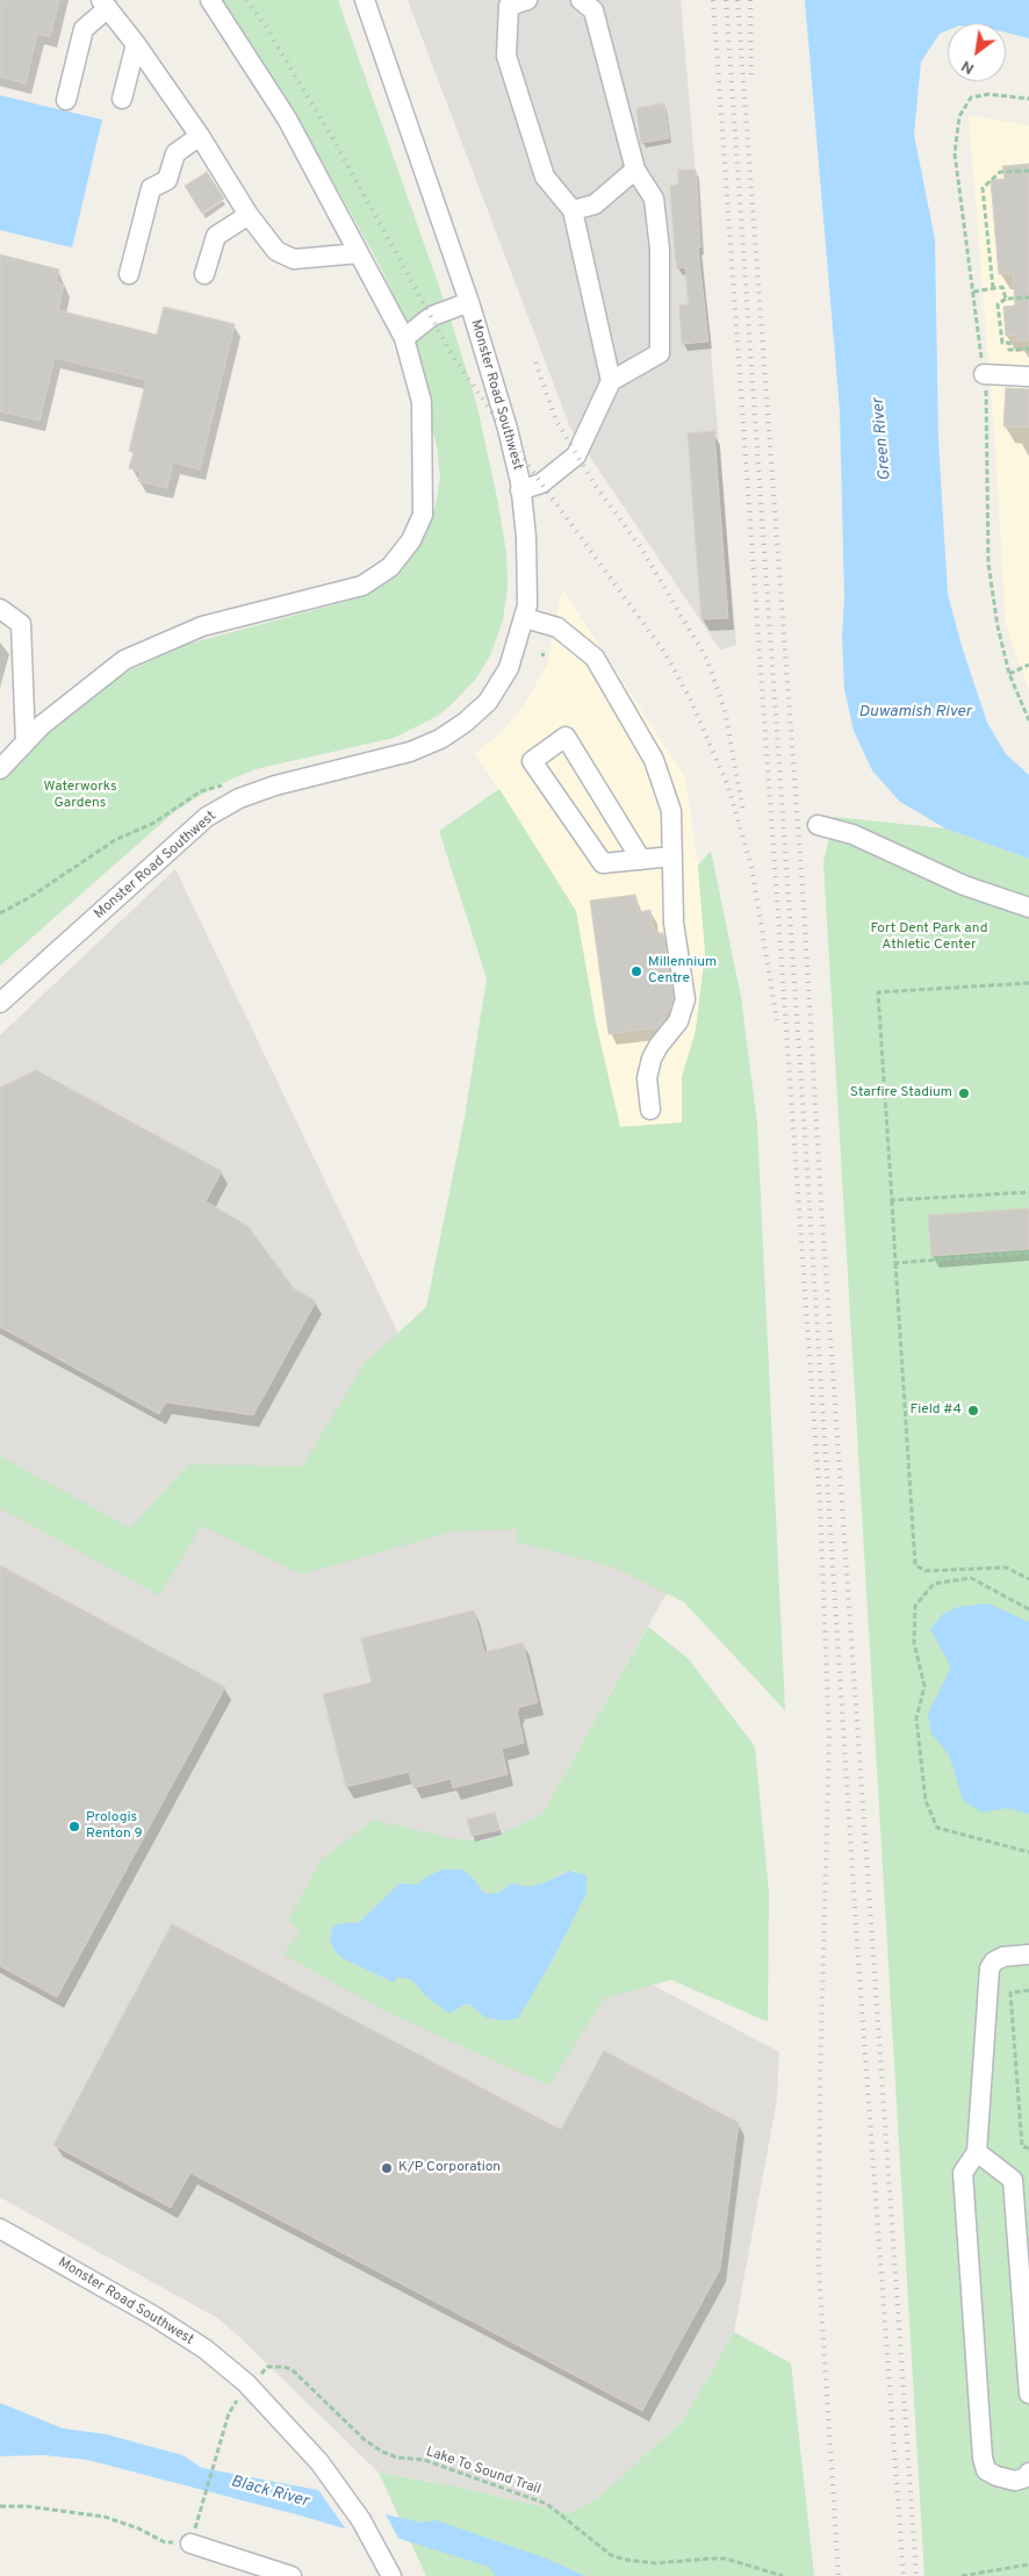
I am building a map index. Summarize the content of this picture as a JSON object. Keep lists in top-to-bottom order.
{
  "streets": {
    "street": ["Monster Road Southwest"],
    "path": ["Lake To Sound Trail"]
  },
  "water": ["Green River", "Duwamish River", "Black River"],
  "parks": ["Waterworks Gardens", "Fort Dent Park and Athletic Center"],
  "places": [
    "Millennium Centre",
    "Starfire Stadium",
    "Field #4",
    "Prologis Renton 9",
    "K/P Corporation"
  ],
  "north": "bottom left"
}
